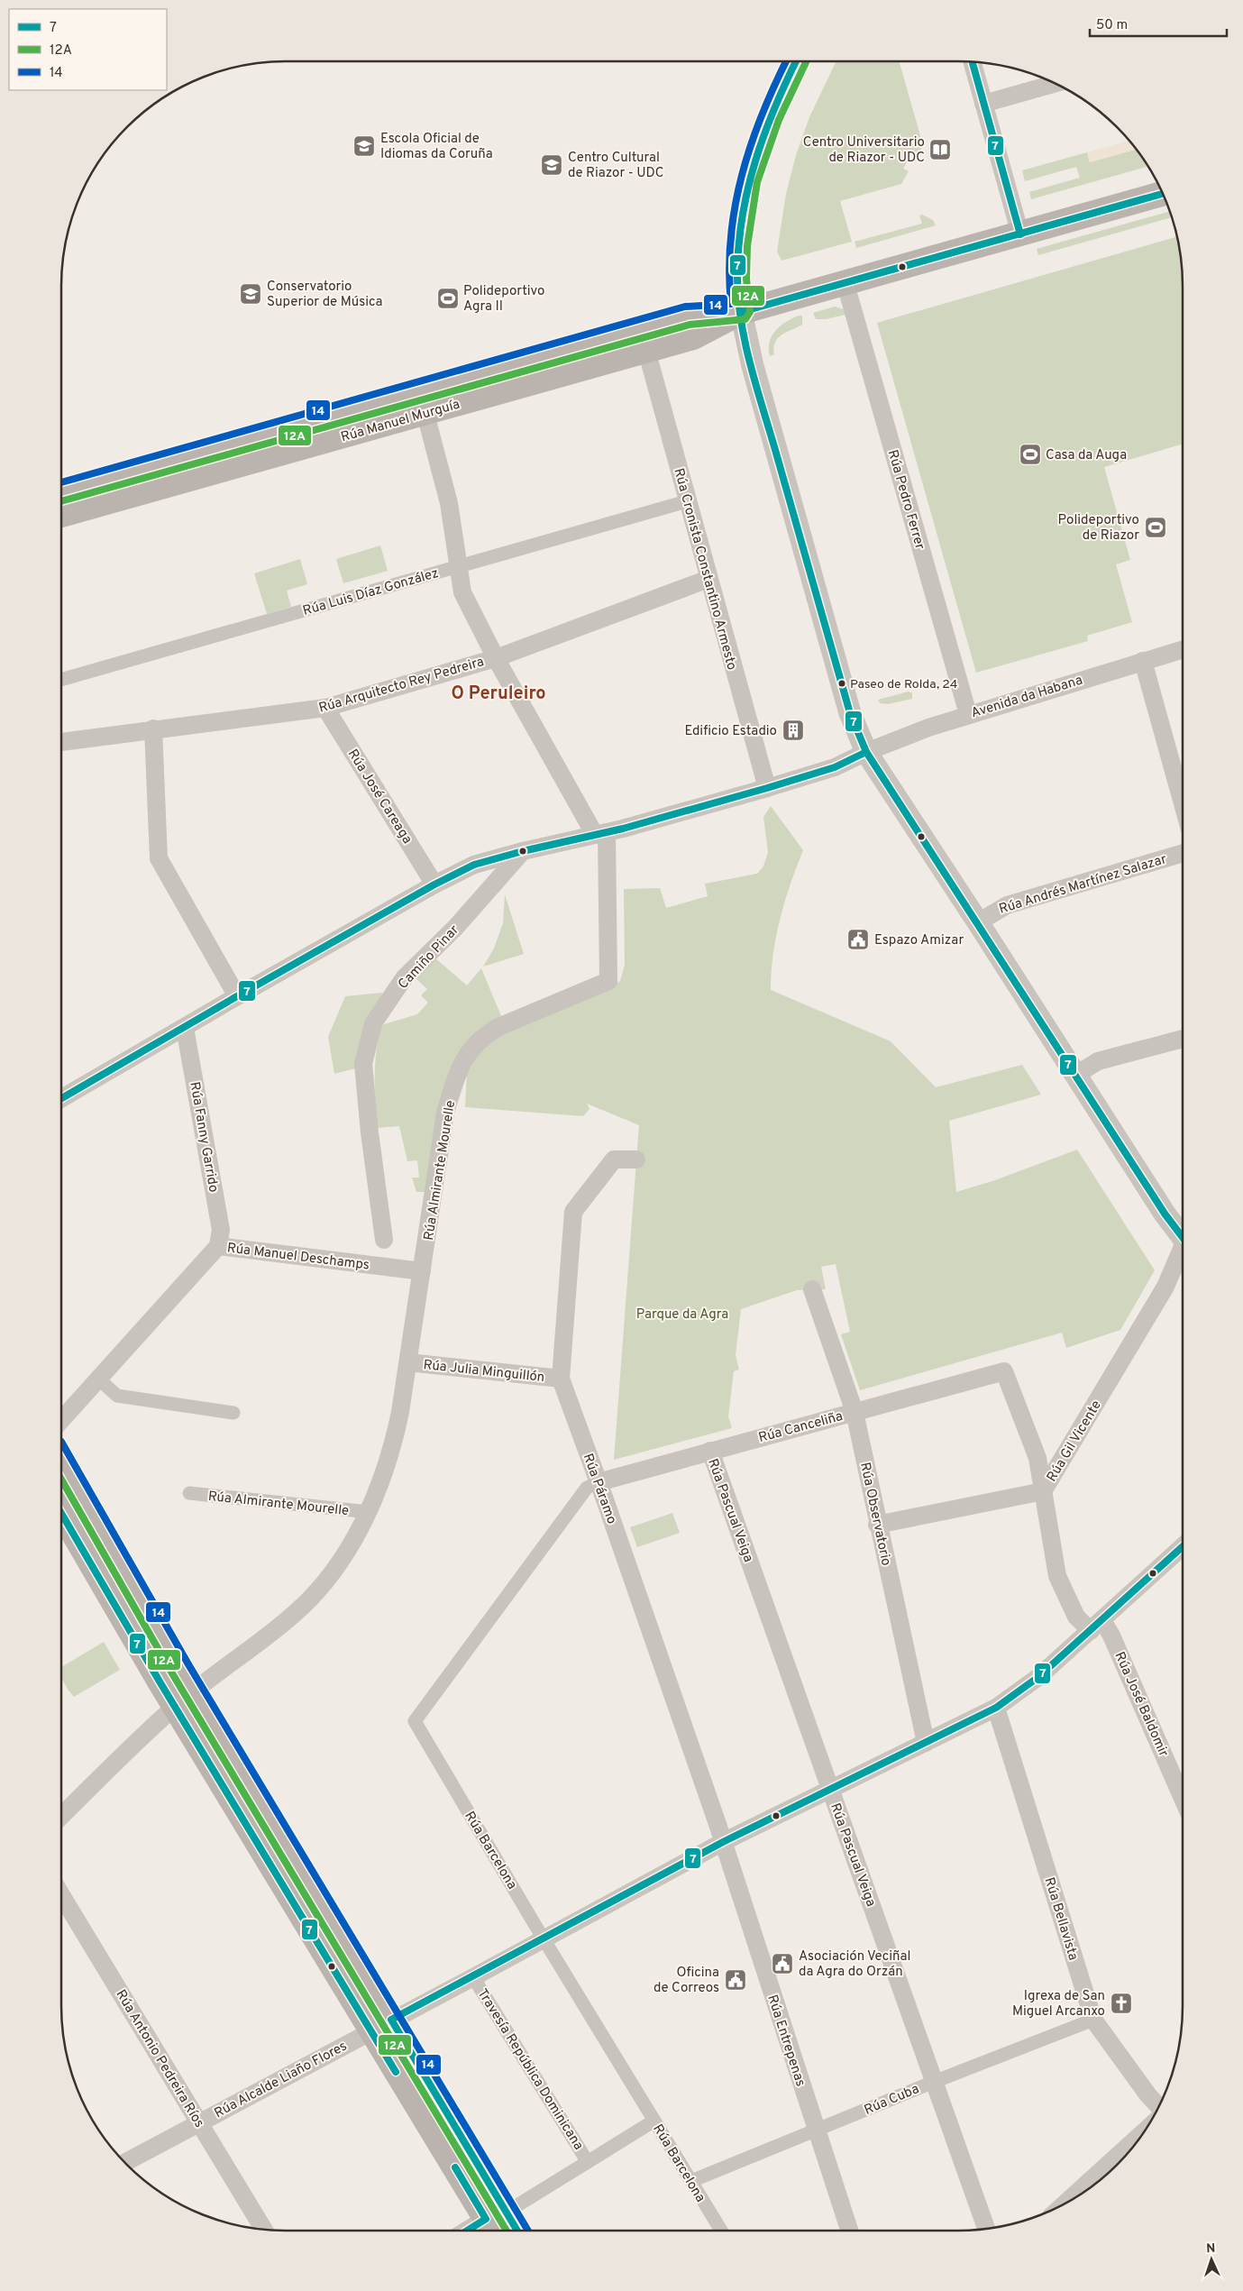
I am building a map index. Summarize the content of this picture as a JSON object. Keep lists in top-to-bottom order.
{
  "streets": {
    "main road": ["Rúa Manuel Murguía"],
    "street": [
      "Rúa Pedro Ferrer",
      "Rúa Cronista Constantino Armesto",
      "Rúa Luis Díaz González",
      "Rúa Arquitecto Rey Pedreira",
      "Avenida da Habana",
      "Rúa José Careaga",
      "Rúa Andrés Martínez Salazar",
      "Camiño Pinar",
      "Rúa Fanny Garrido",
      "Rúa Almirante Mourelle",
      "Rúa Manuel Deschamps",
      "Rúa Julia Minguillón",
      "Rúa Canceliña",
      "Rúa Gil Vicente",
      "Rúa Páramo",
      "Rúa Pascual Veiga",
      "Rúa Observatorio",
      "Rúa José Baldomir",
      "Rúa Barcelona",
      "Rúa Bellavista",
      "Rúa Entrepenas",
      "Rúa Antonio Pedreira Ríos",
      "Travesía República Dominicana",
      "Rúa Alcalde Liaño Flores",
      "Rúa Cuba"
    ]
  },
  "crossings": [
    ["Rúa Manuel Murguía", "Rúa Pedro Ferrer"],
    ["Rúa Manuel Murguía", "Rúa Cronista Constantino Armesto"],
    ["Rúa Pedro Ferrer", "Avenida da Habana"],
    ["Rúa Cronista Constantino Armesto", "Rúa Luis Díaz González"],
    ["Rúa Cronista Constantino Armesto", "Rúa Arquitecto Rey Pedreira"],
    ["Rúa Cronista Constantino Armesto", "Avenida da Habana"],
    ["Rúa Arquitecto Rey Pedreira", "Rúa José Careaga"],
    ["Avenida da Habana", "Rúa José Careaga"],
    ["Avenida da Habana", "Camiño Pinar"],
    ["Avenida da Habana", "Rúa Fanny Garrido"],
    ["Avenida da Habana", "Rúa Almirante Mourelle"],
    ["Rúa Fanny Garrido", "Rúa Manuel Deschamps"],
    ["Rúa Almirante Mourelle", "Rúa Manuel Deschamps"],
    ["Rúa Almirante Mourelle", "Rúa Julia Minguillón"],
    ["Rúa Julia Minguillón", "Rúa Páramo"],
    ["Rúa Canceliña", "Rúa Páramo"],
    ["Rúa Canceliña", "Rúa Pascual Veiga"],
    ["Rúa Canceliña", "Rúa Observatorio"],
    ["Rúa Canceliña", "Rúa José Baldomir"],
    ["Rúa Canceliña", "Rúa Barcelona"],
    ["Rúa Gil Vicente", "Rúa Observatorio"],
    ["Rúa Gil Vicente", "Rúa José Baldomir"],
    ["Rúa Páramo", "Rúa Barcelona"],
    ["Rúa Páramo", "Rúa Entrepenas"],
    ["Rúa Páramo", "Rúa Alcalde Liaño Flores"],
    ["Rúa Pascual Veiga", "Rúa Alcalde Liaño Flores"],
    ["Rúa Pascual Veiga", "Rúa Cuba"],
    ["Rúa Observatorio", "Rúa Alcalde Liaño Flores"],
    ["Rúa José Baldomir", "Rúa Alcalde Liaño Flores"],
    ["Rúa Barcelona", "Rúa Alcalde Liaño Flores"],
    ["Rúa Barcelona", "Rúa Cuba"],
    ["Rúa Bellavista", "Rúa Alcalde Liaño Flores"],
    ["Rúa Bellavista", "Rúa Cuba"],
    ["Rúa Entrepenas", "Rúa Alcalde Liaño Flores"],
    ["Rúa Entrepenas", "Rúa Cuba"],
    ["Rúa Antonio Pedreira Ríos", "Rúa Alcalde Liaño Flores"],
    ["Travesía República Dominicana", "Rúa Alcalde Liaño Flores"]
  ],
  "districts": ["O Peruleiro"],
  "parks": ["Parque da Agra"],
  "places": {
    "school or university": ["Escola Oficial de Idiomas da Coruña", "Centro Cultural de Riazor - UDC", "Conservatorio Superior de Música"],
    "library": ["Centro Universitario de Riazor - UDC"],
    "sports": ["Polideportivo Agra II", "Casa da Auga", "Polideportivo de Riazor"],
    "other": ["Paseo de Rolda, 24"],
    "building": ["Edificio Estadio"],
    "public building": ["Espazo Amizar", "Asociación Veciñal da Agra do Orzán", "Oficina de Correos"],
    "church": ["Igrexa de San Miguel Arcanxo"]
  },
  "lines": ["transit line 7", "transit line 12A", "transit line 14"],
  "legend": ["7", "12A", "14"],
  "scale_bar": "50 m",
  "north": "top"
}
